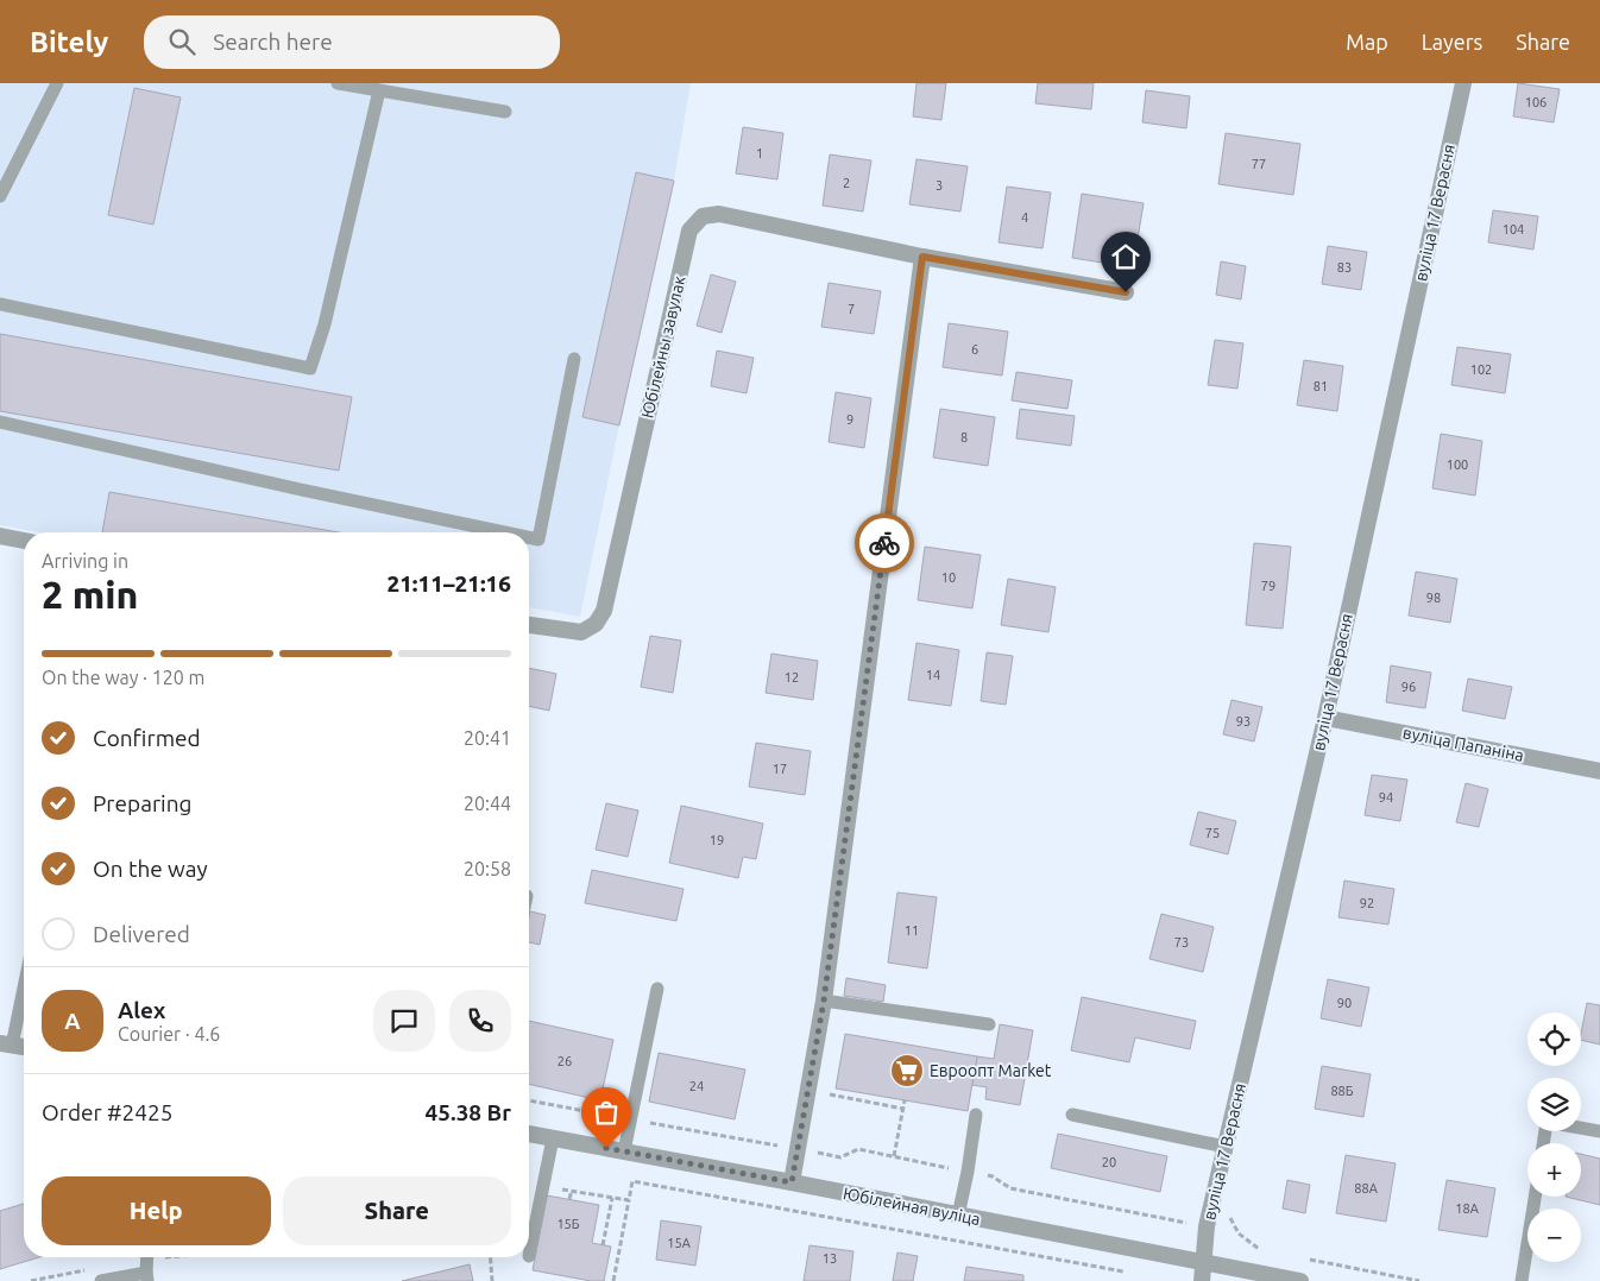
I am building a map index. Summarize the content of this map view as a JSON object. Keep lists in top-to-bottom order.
{
  "streets": {
    "street": [
      "вуліца 17 Верасня",
      "Юбілейны завулак",
      "вуліца Папаніна",
      "Юбілейная вуліца"
    ]
  },
  "crossings": [
    ["вуліца 17 Верасня", "вуліца Папаніна"],
    ["вуліца 17 Верасня", "Юбілейная вуліца"]
  ],
  "places": {
    "supermarket": ["Евроопт Market"]
  },
  "house_numbers": [
    "106",
    "1",
    "77",
    "2",
    "3",
    "4",
    "104",
    "83",
    "7",
    "6",
    "102",
    "81",
    "9",
    "8",
    "100",
    "10",
    "79",
    "98",
    "14",
    "12",
    "96",
    "93",
    "17",
    "94",
    "75",
    "19",
    "92",
    "11",
    "73",
    "90",
    "26",
    "24",
    "88Б",
    "20",
    "88А",
    "18А",
    "15Б",
    "15А",
    "13"
  ],
  "page": {
    "header": "Bitely",
    "search": "Search here",
    "nav": ["Map", "Layers", "Share"],
    "heading": ["2 min", "Arriving in", "21:11–21:16"],
    "panel": [
      "Alex",
      "Courier · 4.6",
      "Order #2425",
      "45.38 Br"
    ],
    "bar": "On the way · 120 m",
    "list": [
      ["Confirmed", "20:41"],
      ["Preparing", "20:44"],
      ["On the way", "20:58"],
      "Delivered"
    ],
    "round": "A",
    "map_buttons": ["+", "−"],
    "buttons": ["Help", "Share"]
  }
}
